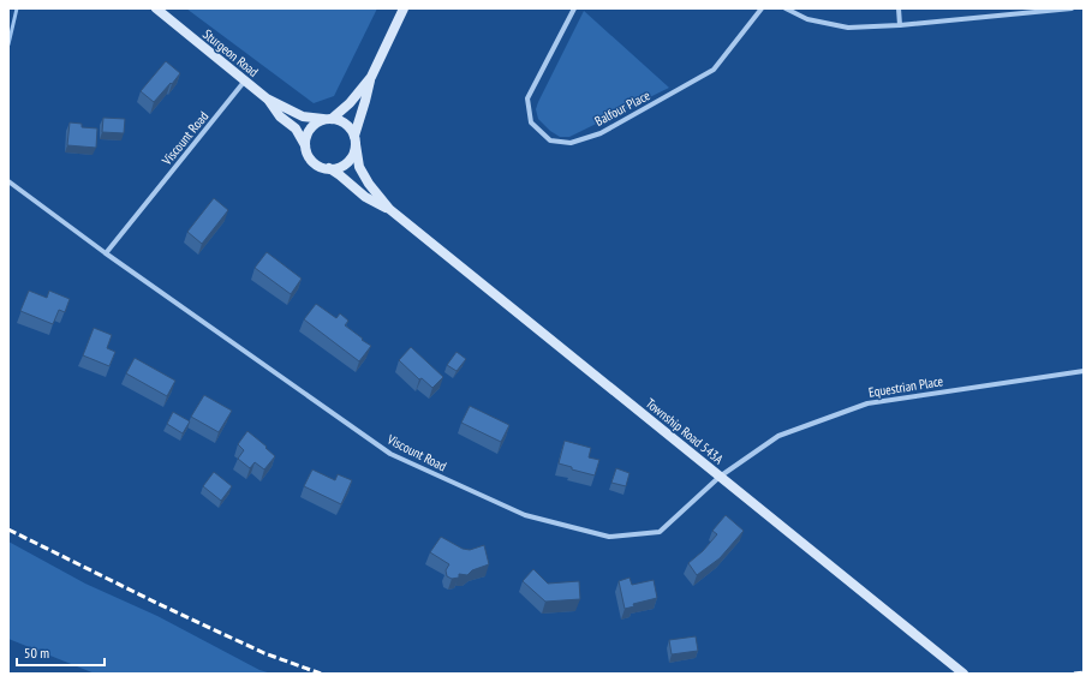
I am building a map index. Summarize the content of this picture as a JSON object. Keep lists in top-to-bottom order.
{
  "streets": {
    "main road": ["Sturgeon Road", "Township Road 543A"],
    "street": ["Balfour Place", "Viscount Road", "Equestrian Place"]
  },
  "crossings": [
    ["Sturgeon Road", "Viscount Road"],
    ["Sturgeon Road", "Township Road 543A"],
    ["Viscount Road", "Equestrian Place"],
    ["Viscount Road", "Township Road 543A"],
    ["Equestrian Place", "Township Road 543A"]
  ],
  "scale_bar": "50 m"
}
